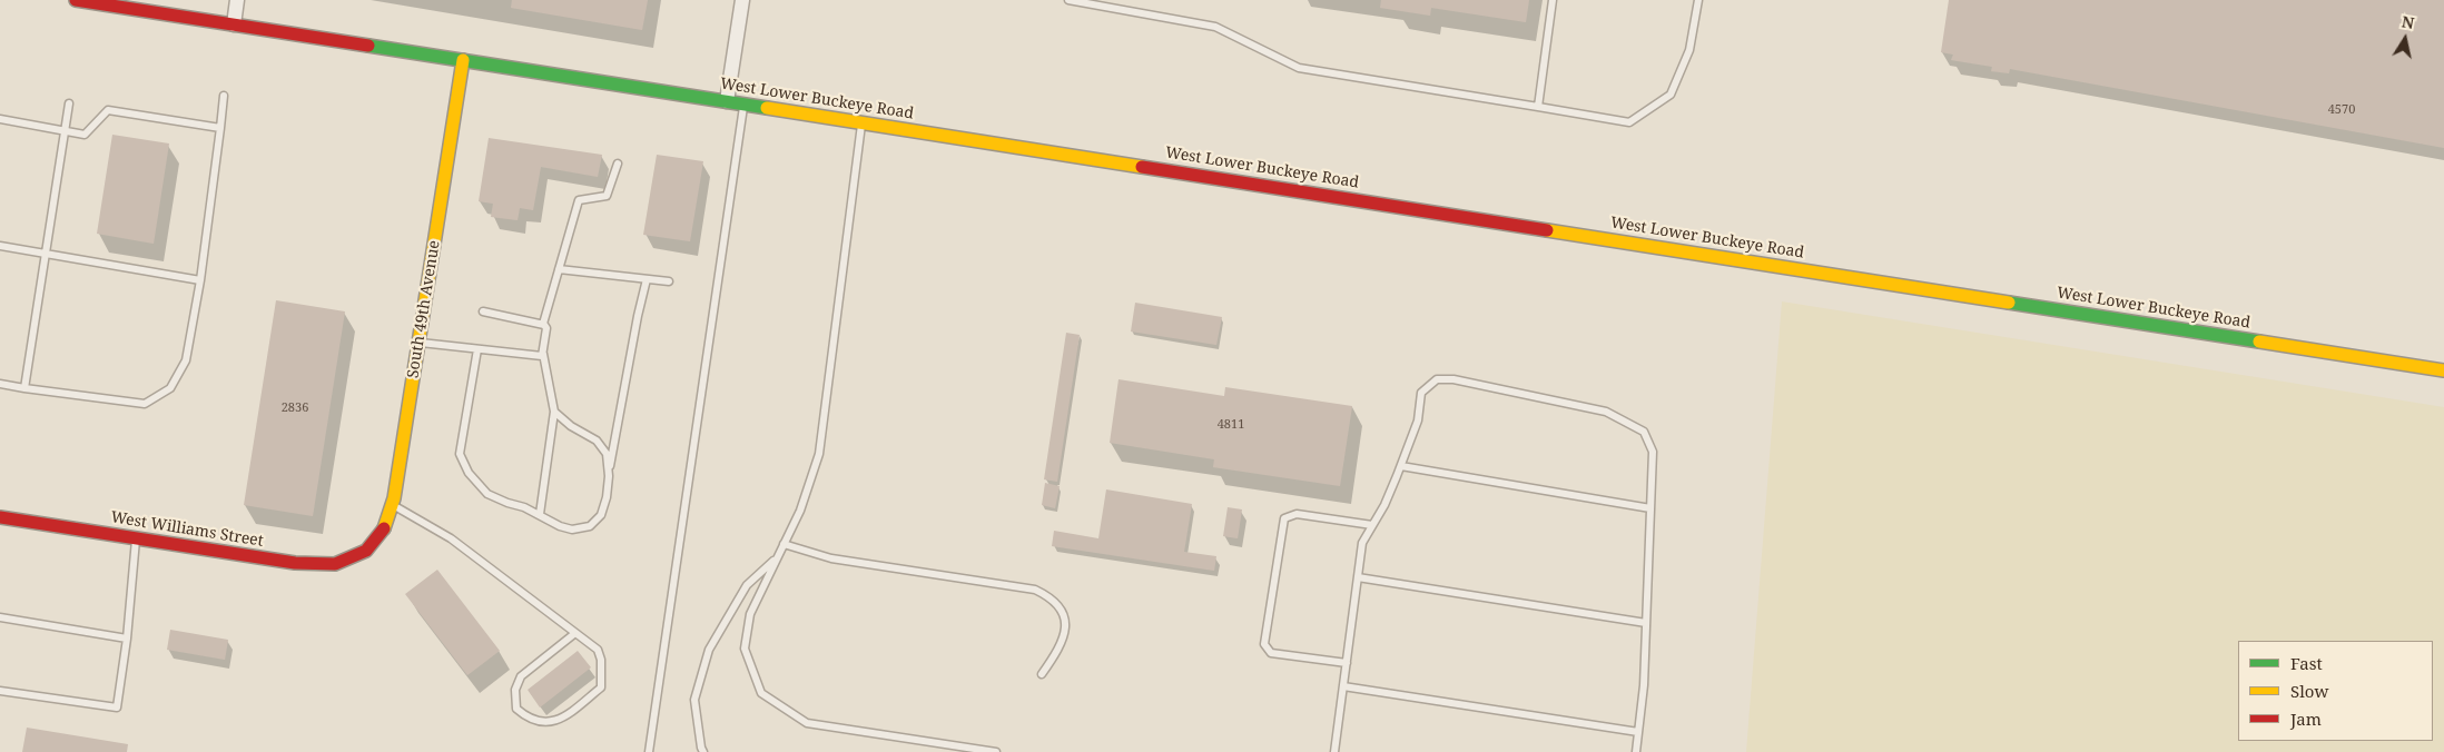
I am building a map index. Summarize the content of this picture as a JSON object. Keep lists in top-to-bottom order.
{
  "streets": {
    "main road": ["West Lower Buckeye Road", "South 49th Avenue", "West Williams Street"]
  },
  "crossings": [
    ["West Lower Buckeye Road", "South 49th Avenue"],
    ["South 49th Avenue", "West Williams Street"]
  ],
  "house_numbers": ["4570", "2836", "4811"],
  "legend": ["Fast", "Slow", "Jam"],
  "north": "top"
}
